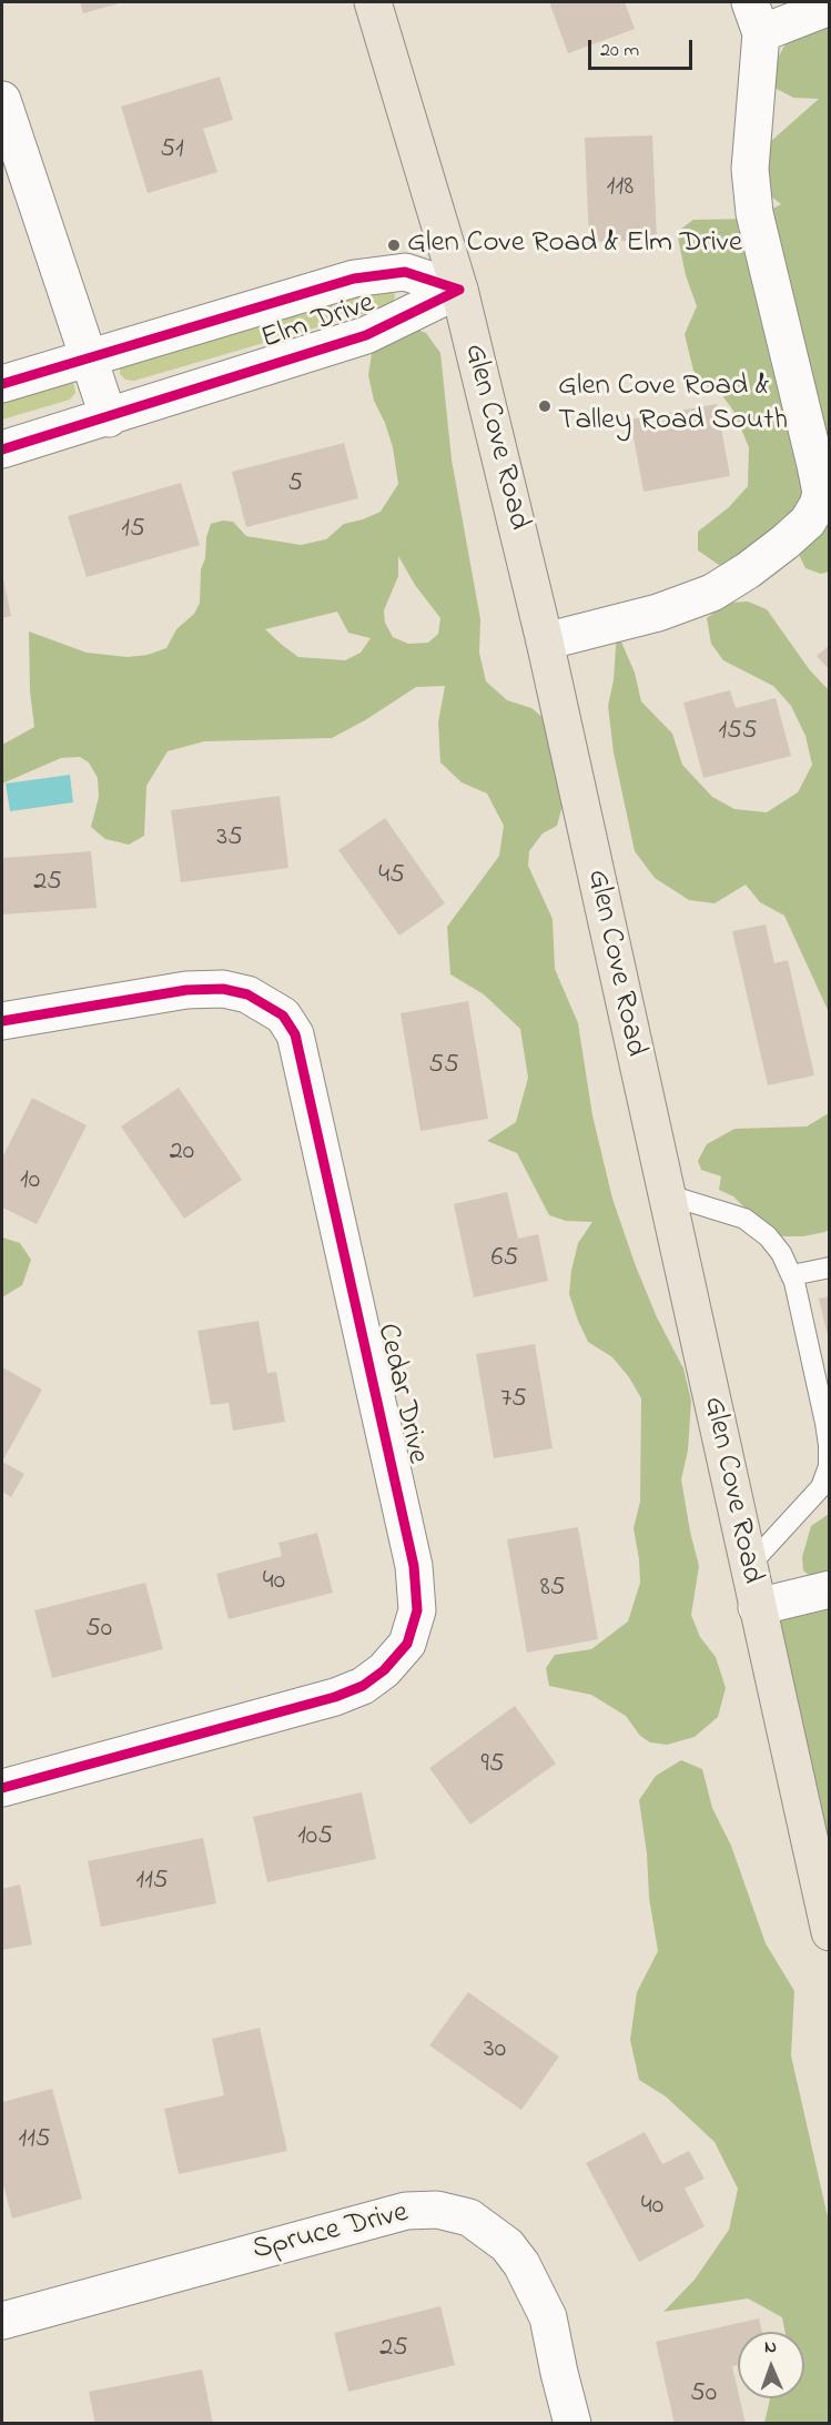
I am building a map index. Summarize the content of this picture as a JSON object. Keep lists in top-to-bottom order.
{
  "streets": {
    "main road": ["Glen Cove Road"],
    "street": ["Elm Drive", "Cedar Drive", "Spruce Drive"]
  },
  "crossings": [
    ["Elm Drive", "Glen Cove Road"]
  ],
  "places": ["Glen Cove Road & Elm Drive", "Glen Cove Road & Talley Road South"],
  "house_numbers": [
    "51",
    "118",
    "5",
    "15",
    "155",
    "35",
    "45",
    "25",
    "55",
    "20",
    "10",
    "65",
    "75",
    "40",
    "85",
    "50",
    "95",
    "105",
    "115",
    "30",
    "115",
    "40",
    "25",
    "50"
  ],
  "scale_bar": "20 m",
  "north": "top"
}
